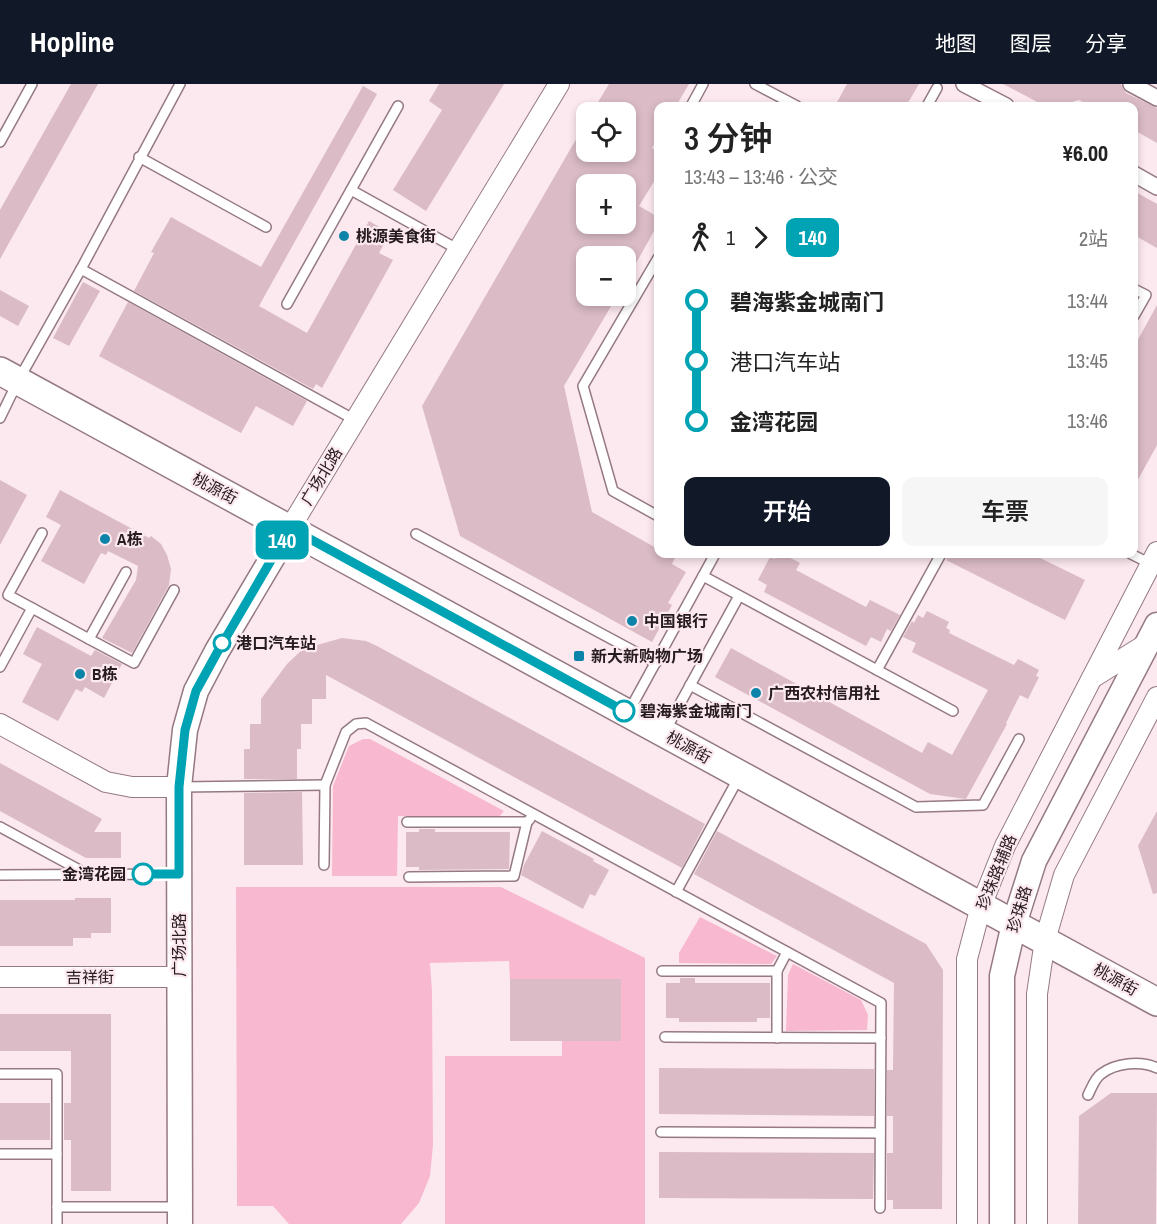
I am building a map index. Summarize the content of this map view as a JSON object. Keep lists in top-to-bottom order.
{
  "streets": {
    "main road": ["桃源街"],
    "street": [
      "广场北路",
      "珍珠路辅路",
      "珍珠路",
      "吉祥街"
    ]
  },
  "crossings": [
    ["广场北路", "桃源街"],
    ["广场北路", "吉祥街"],
    ["桃源街", "珍珠路辅路"],
    ["桃源街", "珍珠路"]
  ],
  "places": {
    "other": [
      "桃源美食街",
      "A栋",
      "中国银行",
      "港口汽车站",
      "B栋",
      "广西农村信用社",
      "碧海紫金城南门",
      "金湾花园"
    ],
    "transit": ["新大新购物广场"]
  },
  "lines": ["bus line 140"],
  "page": {
    "header": "Hopline",
    "nav": ["地图", "图层", "分享"],
    "on_map": "140",
    "map_buttons": ["+", "−"],
    "heading": ["3 分钟", "13:43 – 13:46 · 公交", "¥6.00"],
    "legs": ["1", "140", "2站"],
    "list": [
      {
        "name": "碧海紫金城南门",
        "value": "13:44"
      },
      {
        "name": "港口汽车站",
        "value": "13:45"
      },
      {
        "name": "金湾花园",
        "value": "13:46"
      }
    ],
    "buttons": ["开始", "车票"]
  }
}
